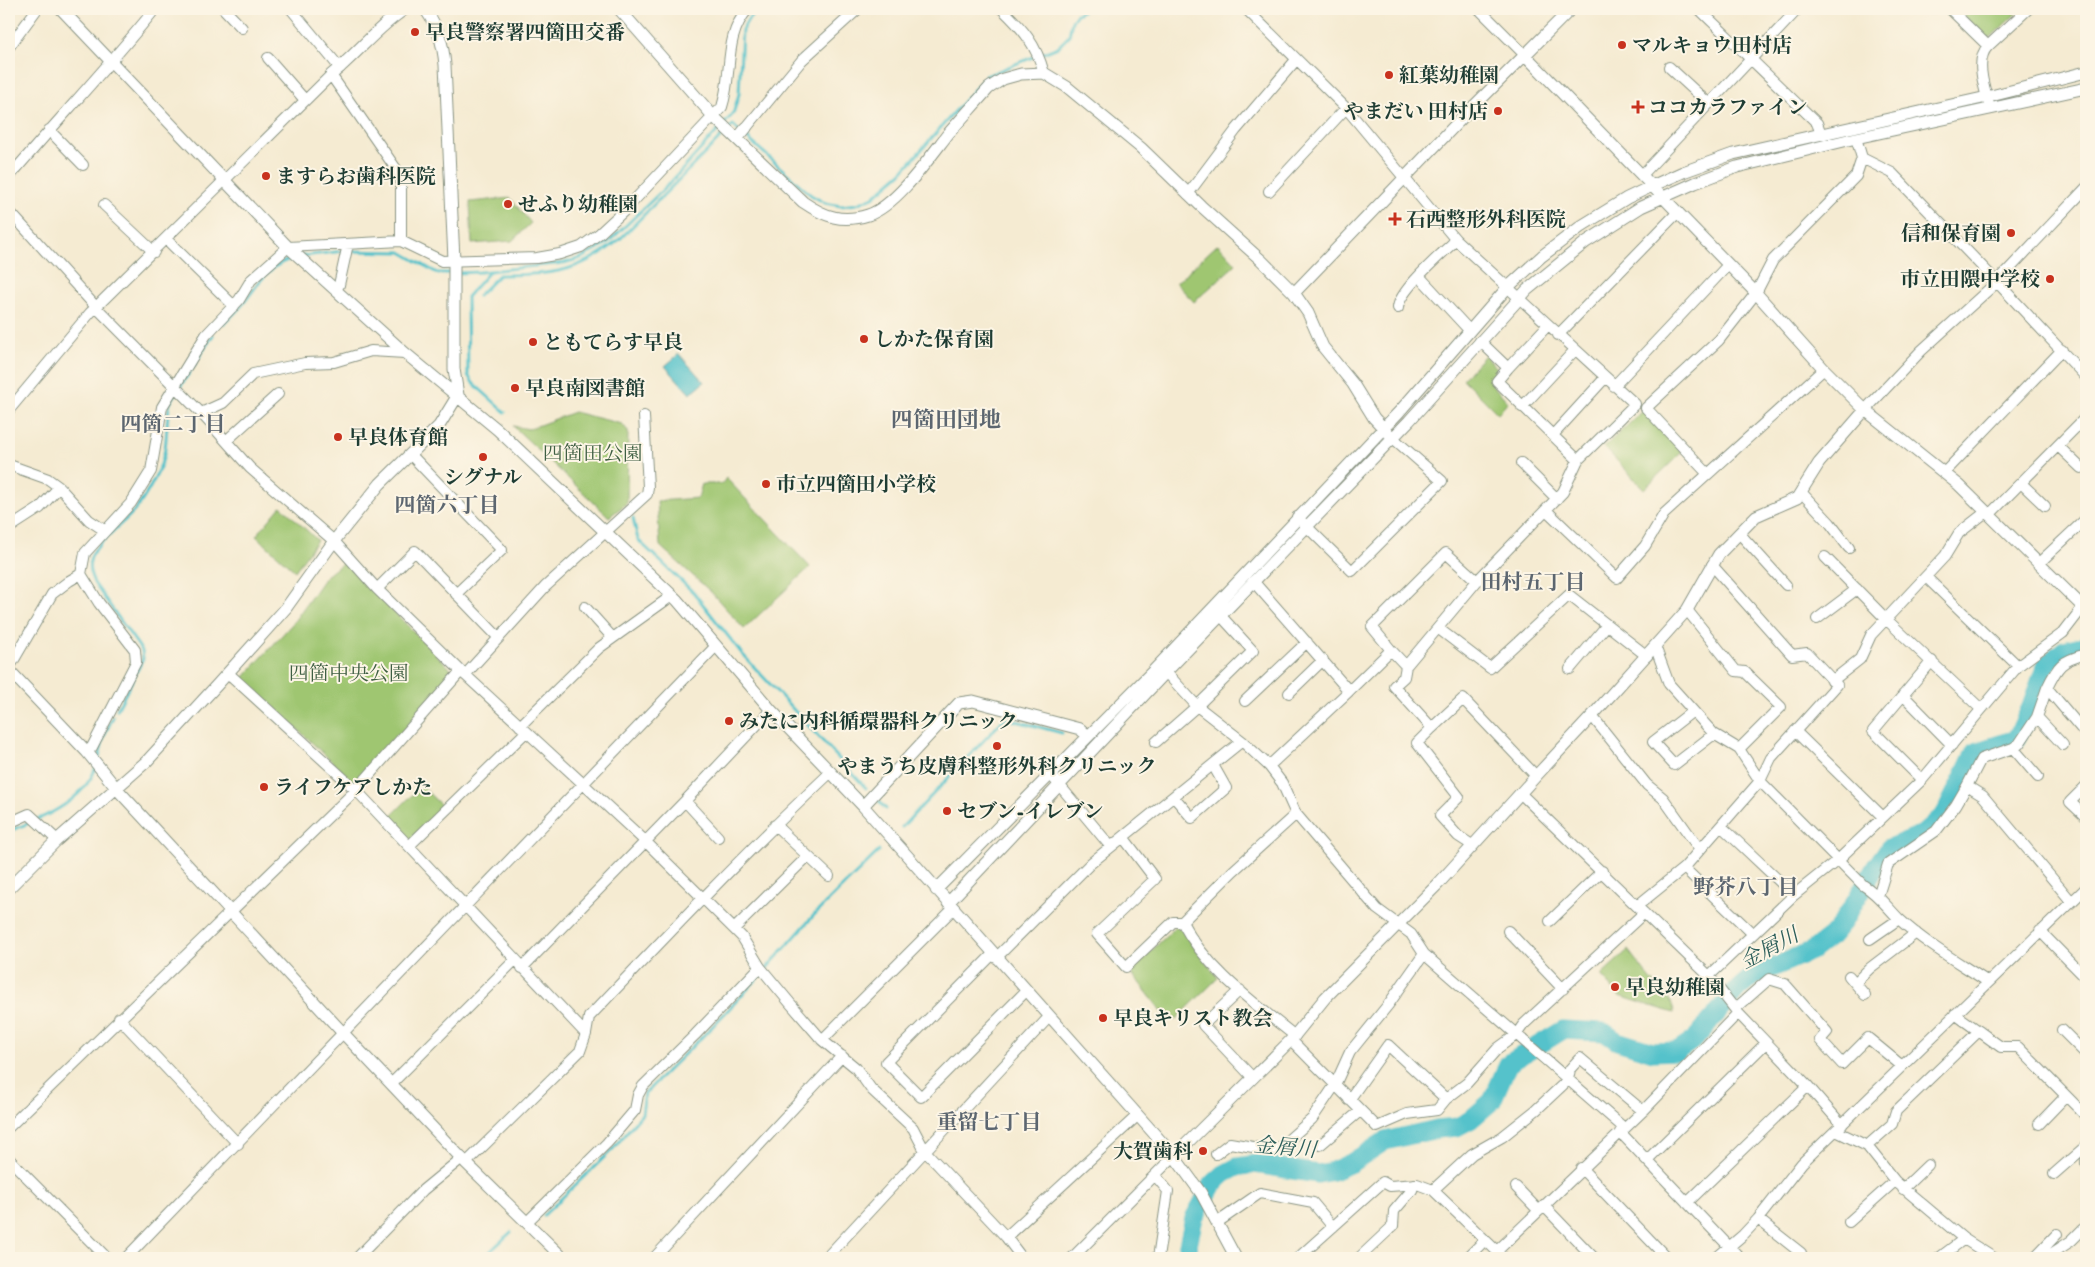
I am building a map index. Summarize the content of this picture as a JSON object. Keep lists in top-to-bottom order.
{
  "districts": [
    "四箇田団地",
    "四箇二丁目",
    "四箇六丁目",
    "田村五丁目",
    "野芥八丁目",
    "重留七丁目"
  ],
  "water": ["金屑川"],
  "parks": ["四箇田公園", "四箇中央公園"],
  "places": {
    "other": [
      "早良警察署四箇田交番",
      "マルキョウ田村店",
      "紅葉幼稚園",
      "やまだい 田村店",
      "ますらお歯科医院",
      "せふり幼稚園",
      "信和保育園",
      "市立田隈中学校",
      "しかた保育園",
      "ともてらす早良",
      "早良南図書館",
      "早良体育館",
      "シグナル",
      "市立四箇田小学校",
      "みたに内科循環器科クリニック",
      "やまうち皮膚科整形外科クリニック",
      "ライフケアしかた",
      "セブン-イレブン",
      "早良幼稚園",
      "早良キリスト教会",
      "大賀歯科"
    ],
    "health": ["ココカラファイン", "石西整形外科医院"]
  }
}
